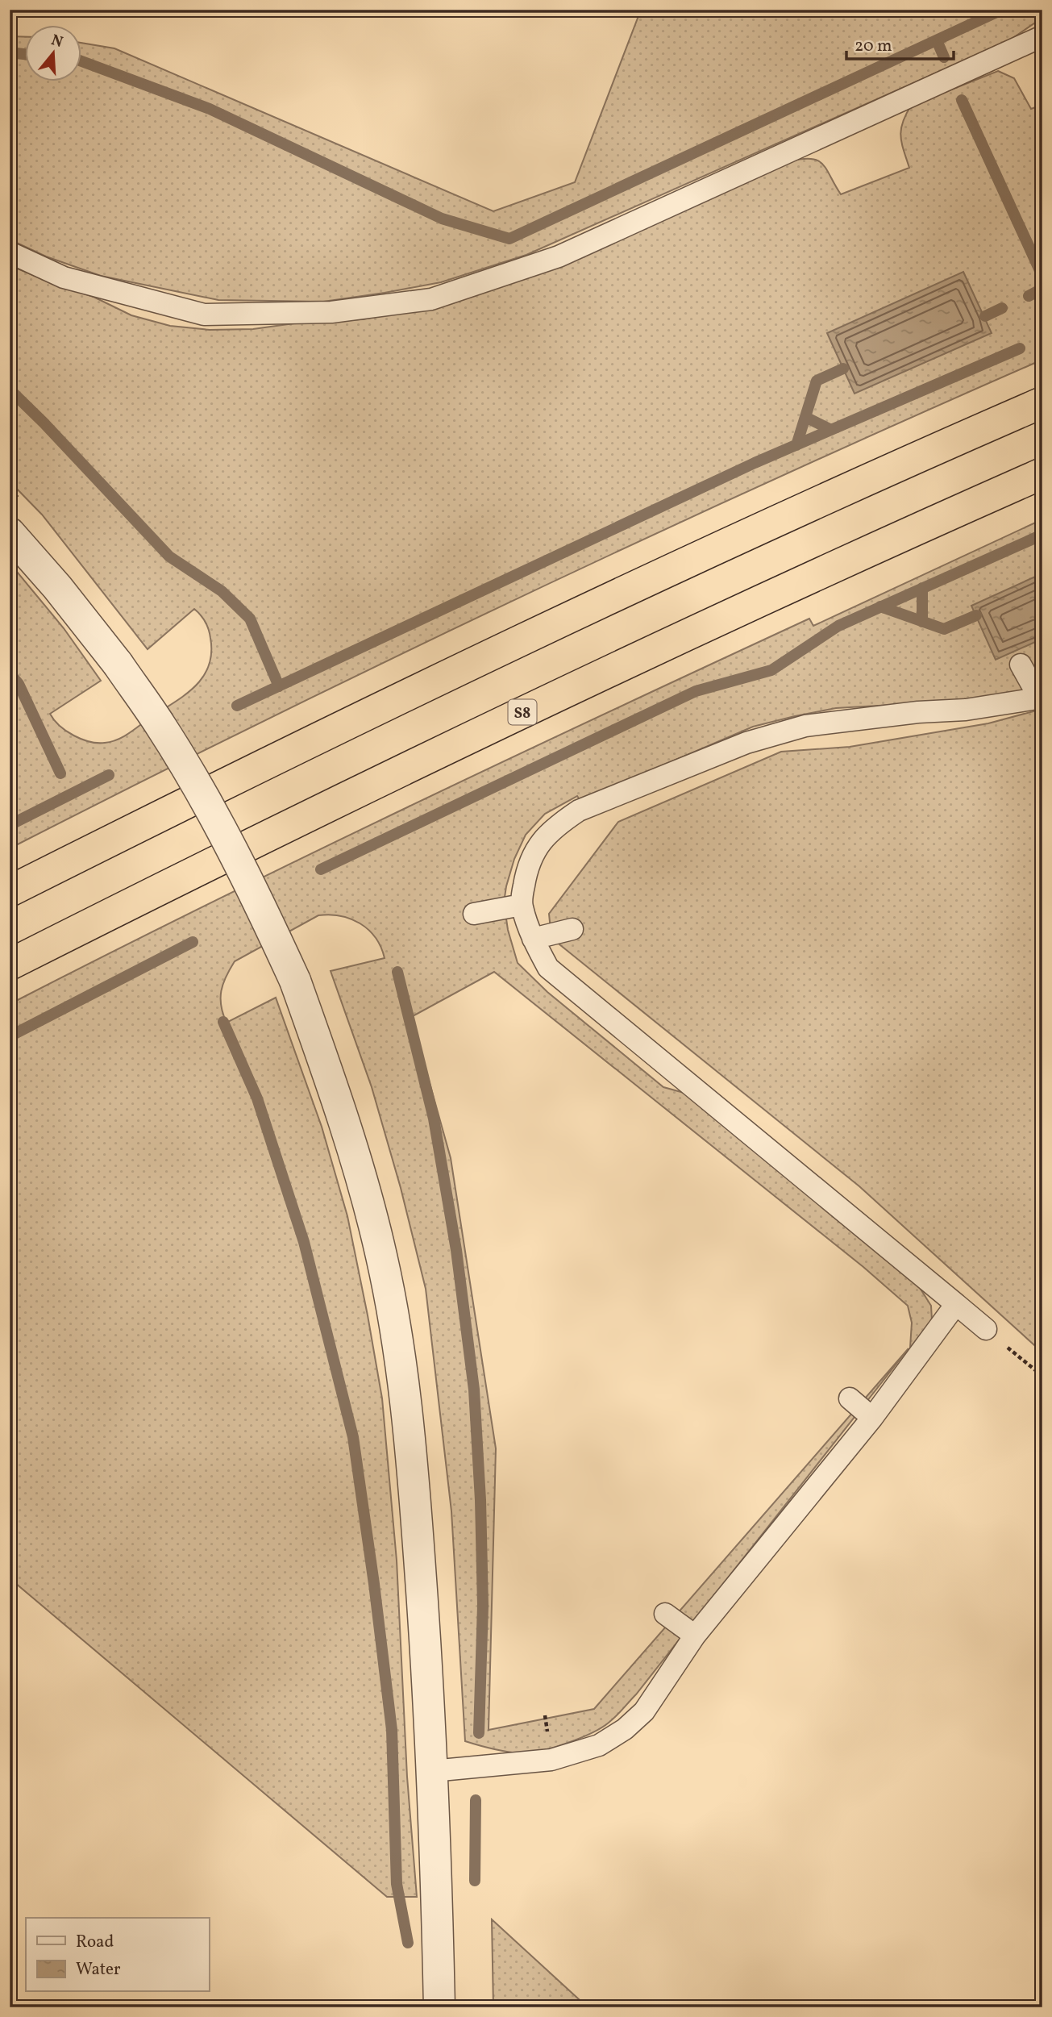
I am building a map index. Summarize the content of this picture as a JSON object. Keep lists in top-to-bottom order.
{
  "streets": {
    "highway": ["S8"]
  },
  "legend": ["Road", "Water"],
  "scale_bar": "20 m",
  "north": "top"
}
